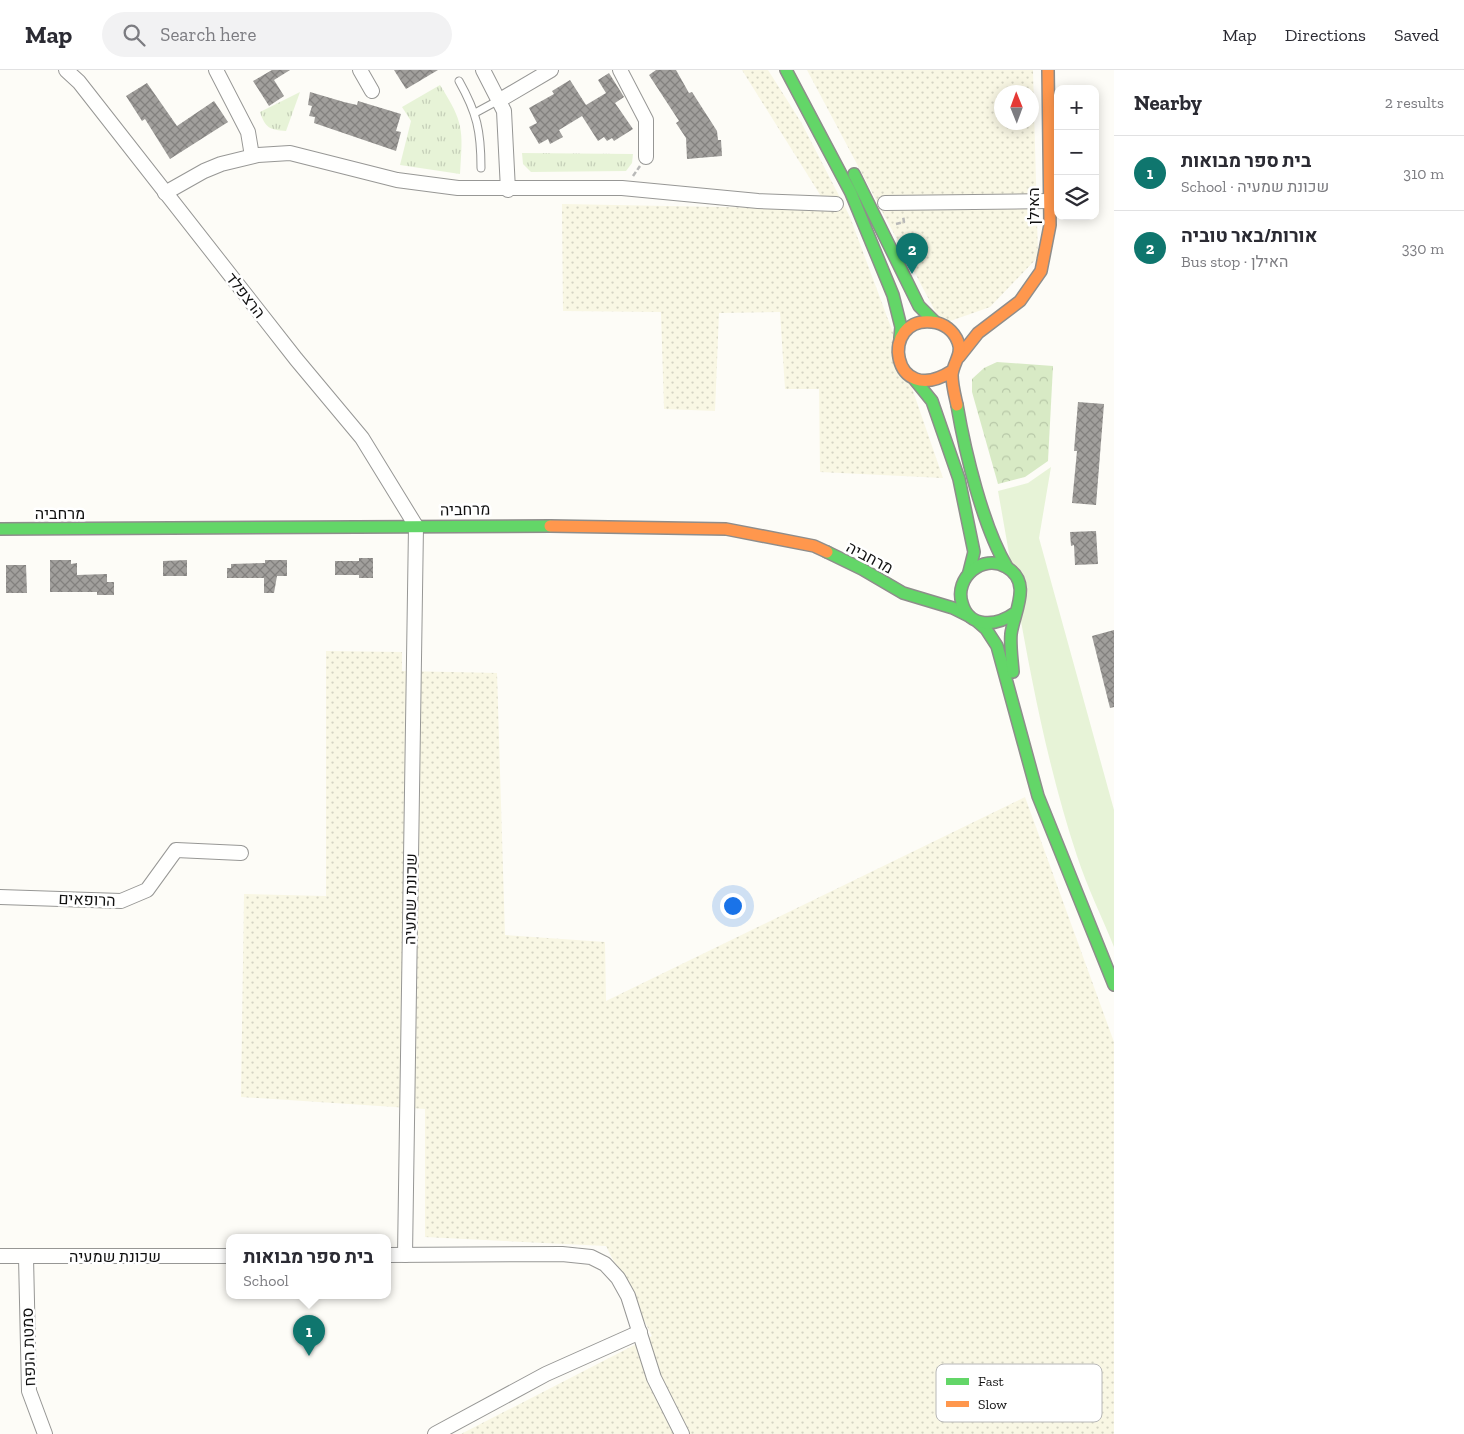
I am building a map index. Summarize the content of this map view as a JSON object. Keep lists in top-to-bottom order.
{
  "streets": {
    "main road": ["האילן", "מרחביה"],
    "street": [
      "הרצפלד",
      "הרופאים",
      "שכונת שמעיה",
      "סמטת הנפח"
    ]
  },
  "crossings": [
    ["הרצפלד", "מרחביה"],
    ["הרצפלד", "שכונת שמעיה"],
    ["מרחביה", "שכונת שמעיה"],
    ["שכונת שמעיה", "סמטת הנפח"]
  ],
  "legend": ["Fast", "Slow"],
  "north": "top",
  "page": {
    "header": "Map",
    "search": "Search here",
    "nav": ["Map", "Directions", "Saved"],
    "heading": ["Nearby", "2 results"],
    "map_buttons": ["+", "−"],
    "list": [
      {
        "mark": "1",
        "name": "בית ספר מבואות",
        "note": "School · שכונת שמעיה",
        "value": "310 m"
      },
      {
        "mark": "2",
        "name": "אורות/באר טוביה",
        "note": "Bus stop · האילן",
        "value": "330 m"
      }
    ],
    "pins": ["2", "1"],
    "popup": ["בית ספר מבואות", "School"]
  }
}
